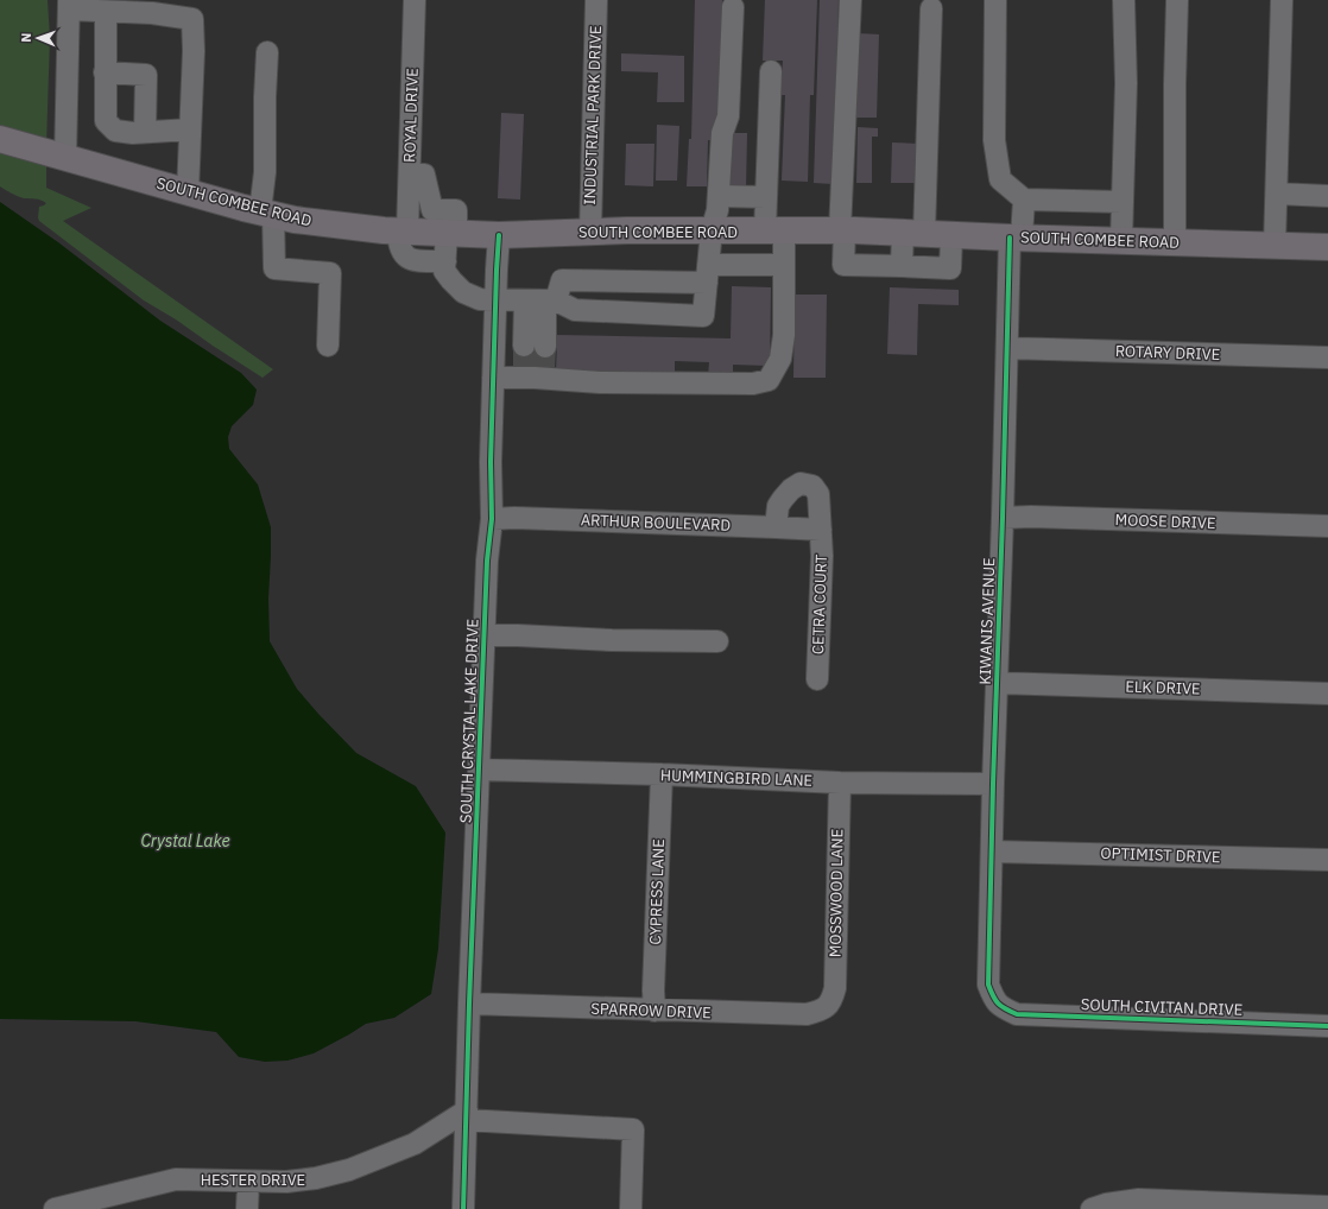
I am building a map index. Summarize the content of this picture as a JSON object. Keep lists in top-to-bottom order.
{
  "streets": {
    "main road": ["SOUTH COMBEE ROAD"],
    "street": [
      "ROYAL DRIVE",
      "INDUSTRIAL PARK DRIVE",
      "ROTARY DRIVE",
      "MOOSE DRIVE",
      "ARTHUR BOULEVARD",
      "CETRA COURT",
      "KIWANIS AVENUE",
      "ELK DRIVE",
      "SOUTH CRYSTAL LAKE DRIVE",
      "HUMMINGBIRD LANE",
      "OPTIMIST DRIVE",
      "CYPRESS LANE",
      "MOSSWOOD LANE",
      "SOUTH CIVITAN DRIVE",
      "SPARROW DRIVE",
      "HESTER DRIVE"
    ]
  },
  "crossings": [
    ["ROYAL DRIVE", "SOUTH COMBEE ROAD"],
    ["INDUSTRIAL PARK DRIVE", "SOUTH COMBEE ROAD"],
    ["SOUTH COMBEE ROAD", "KIWANIS AVENUE"],
    ["SOUTH COMBEE ROAD", "SOUTH CRYSTAL LAKE DRIVE"],
    ["ROTARY DRIVE", "KIWANIS AVENUE"],
    ["MOOSE DRIVE", "KIWANIS AVENUE"],
    ["ARTHUR BOULEVARD", "CETRA COURT"],
    ["ARTHUR BOULEVARD", "SOUTH CRYSTAL LAKE DRIVE"],
    ["KIWANIS AVENUE", "ELK DRIVE"],
    ["KIWANIS AVENUE", "HUMMINGBIRD LANE"],
    ["KIWANIS AVENUE", "OPTIMIST DRIVE"],
    ["KIWANIS AVENUE", "SOUTH CIVITAN DRIVE"],
    ["SOUTH CRYSTAL LAKE DRIVE", "HUMMINGBIRD LANE"],
    ["SOUTH CRYSTAL LAKE DRIVE", "SPARROW DRIVE"],
    ["SOUTH CRYSTAL LAKE DRIVE", "HESTER DRIVE"],
    ["HUMMINGBIRD LANE", "CYPRESS LANE"],
    ["HUMMINGBIRD LANE", "MOSSWOOD LANE"],
    ["CYPRESS LANE", "SPARROW DRIVE"],
    ["MOSSWOOD LANE", "SPARROW DRIVE"]
  ],
  "water": ["Crystal Lake"],
  "north": "left"
}
